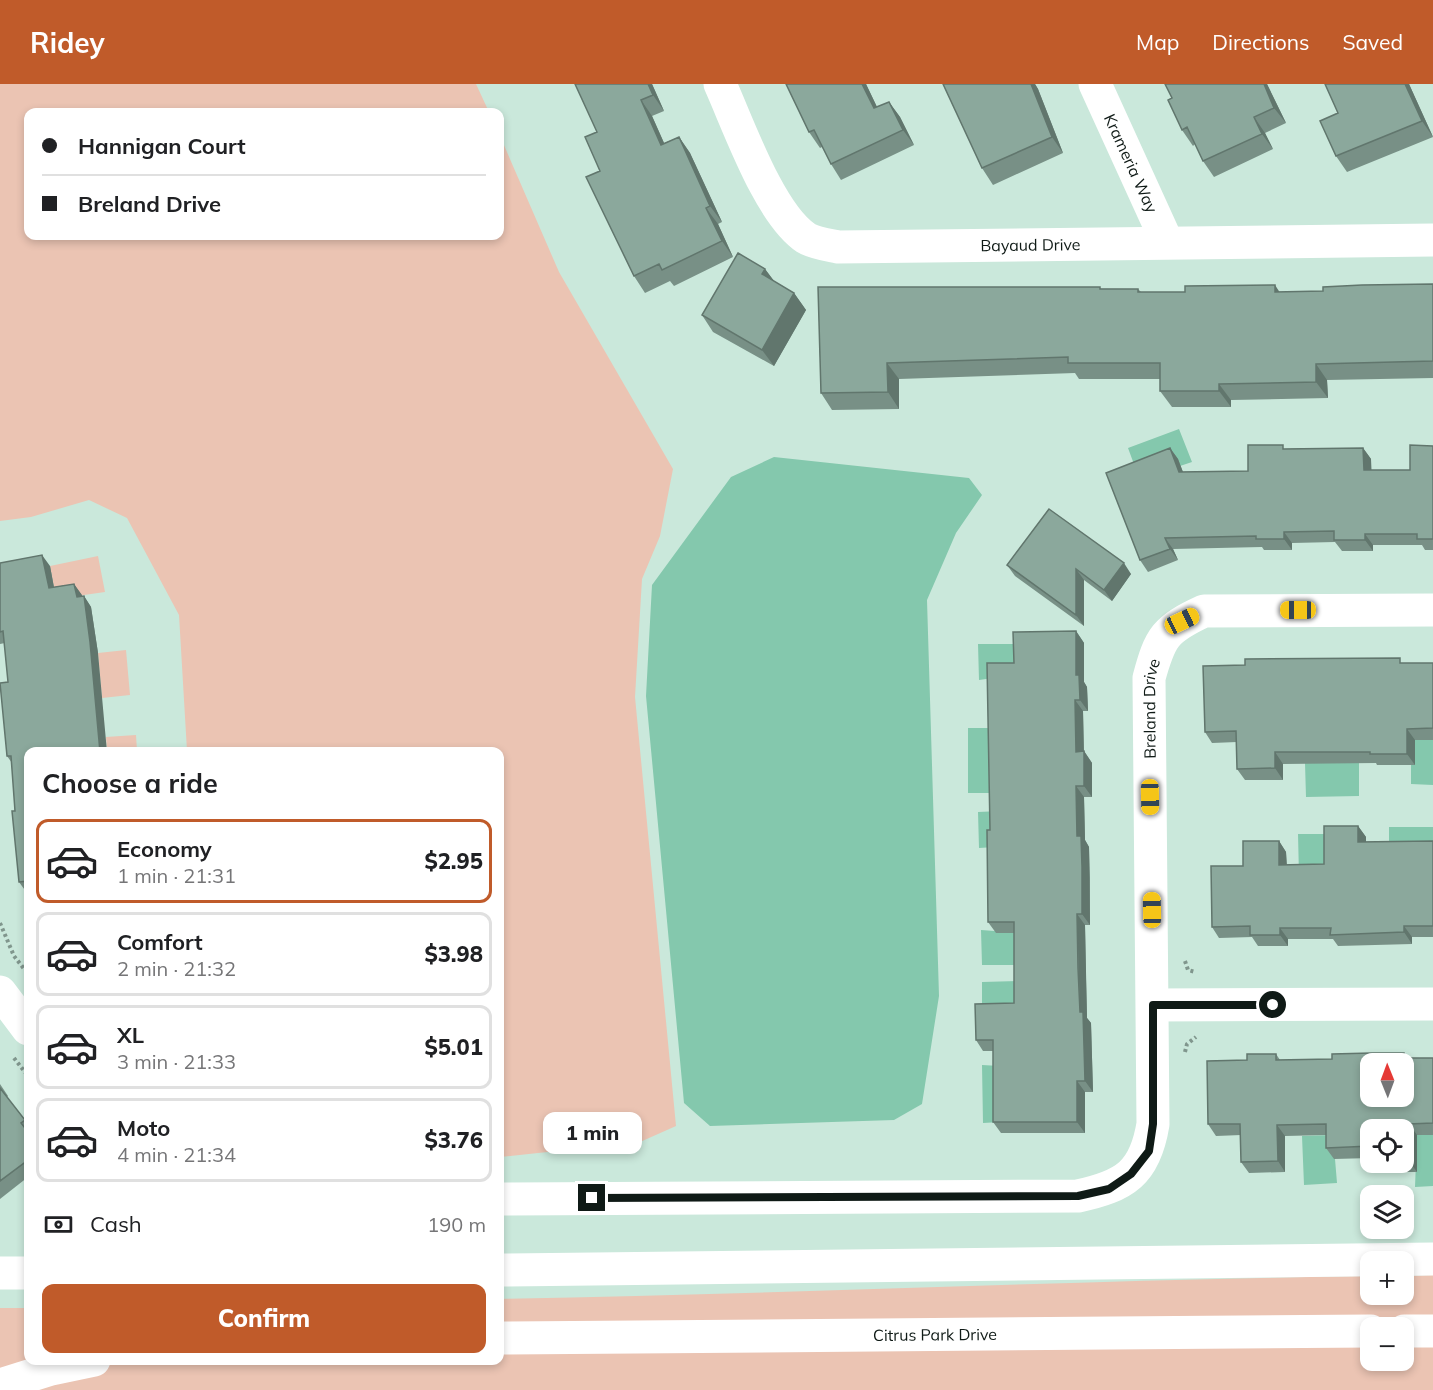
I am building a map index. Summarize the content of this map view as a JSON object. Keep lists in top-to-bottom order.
{
  "streets": {
    "street": [
      "Krameria Way",
      "Bayaud Drive",
      "Breland Drive",
      "Citrus Park Drive"
    ]
  },
  "crossings": [
    ["Krameria Way", "Bayaud Drive"]
  ],
  "north": "top",
  "page": {
    "header": "Ridey",
    "nav": ["Map", "Directions", "Saved"],
    "banner": ["Hannigan Court", "Breland Drive"],
    "heading": "Choose a ride",
    "list": [
      {
        "name": "Economy",
        "note": "1 min · 21:31",
        "value": "$2.95"
      },
      {
        "name": "Comfort",
        "note": "2 min · 21:32",
        "value": "$3.98"
      },
      {
        "name": "XL",
        "note": "3 min · 21:33",
        "value": "$5.01"
      },
      {
        "name": "Moto",
        "note": "4 min · 21:34",
        "value": "$3.76"
      }
    ],
    "map_buttons": ["+", "−"],
    "bubble": "1 min",
    "pay": ["Cash", "190 m"],
    "buttons": "Confirm"
  }
}
